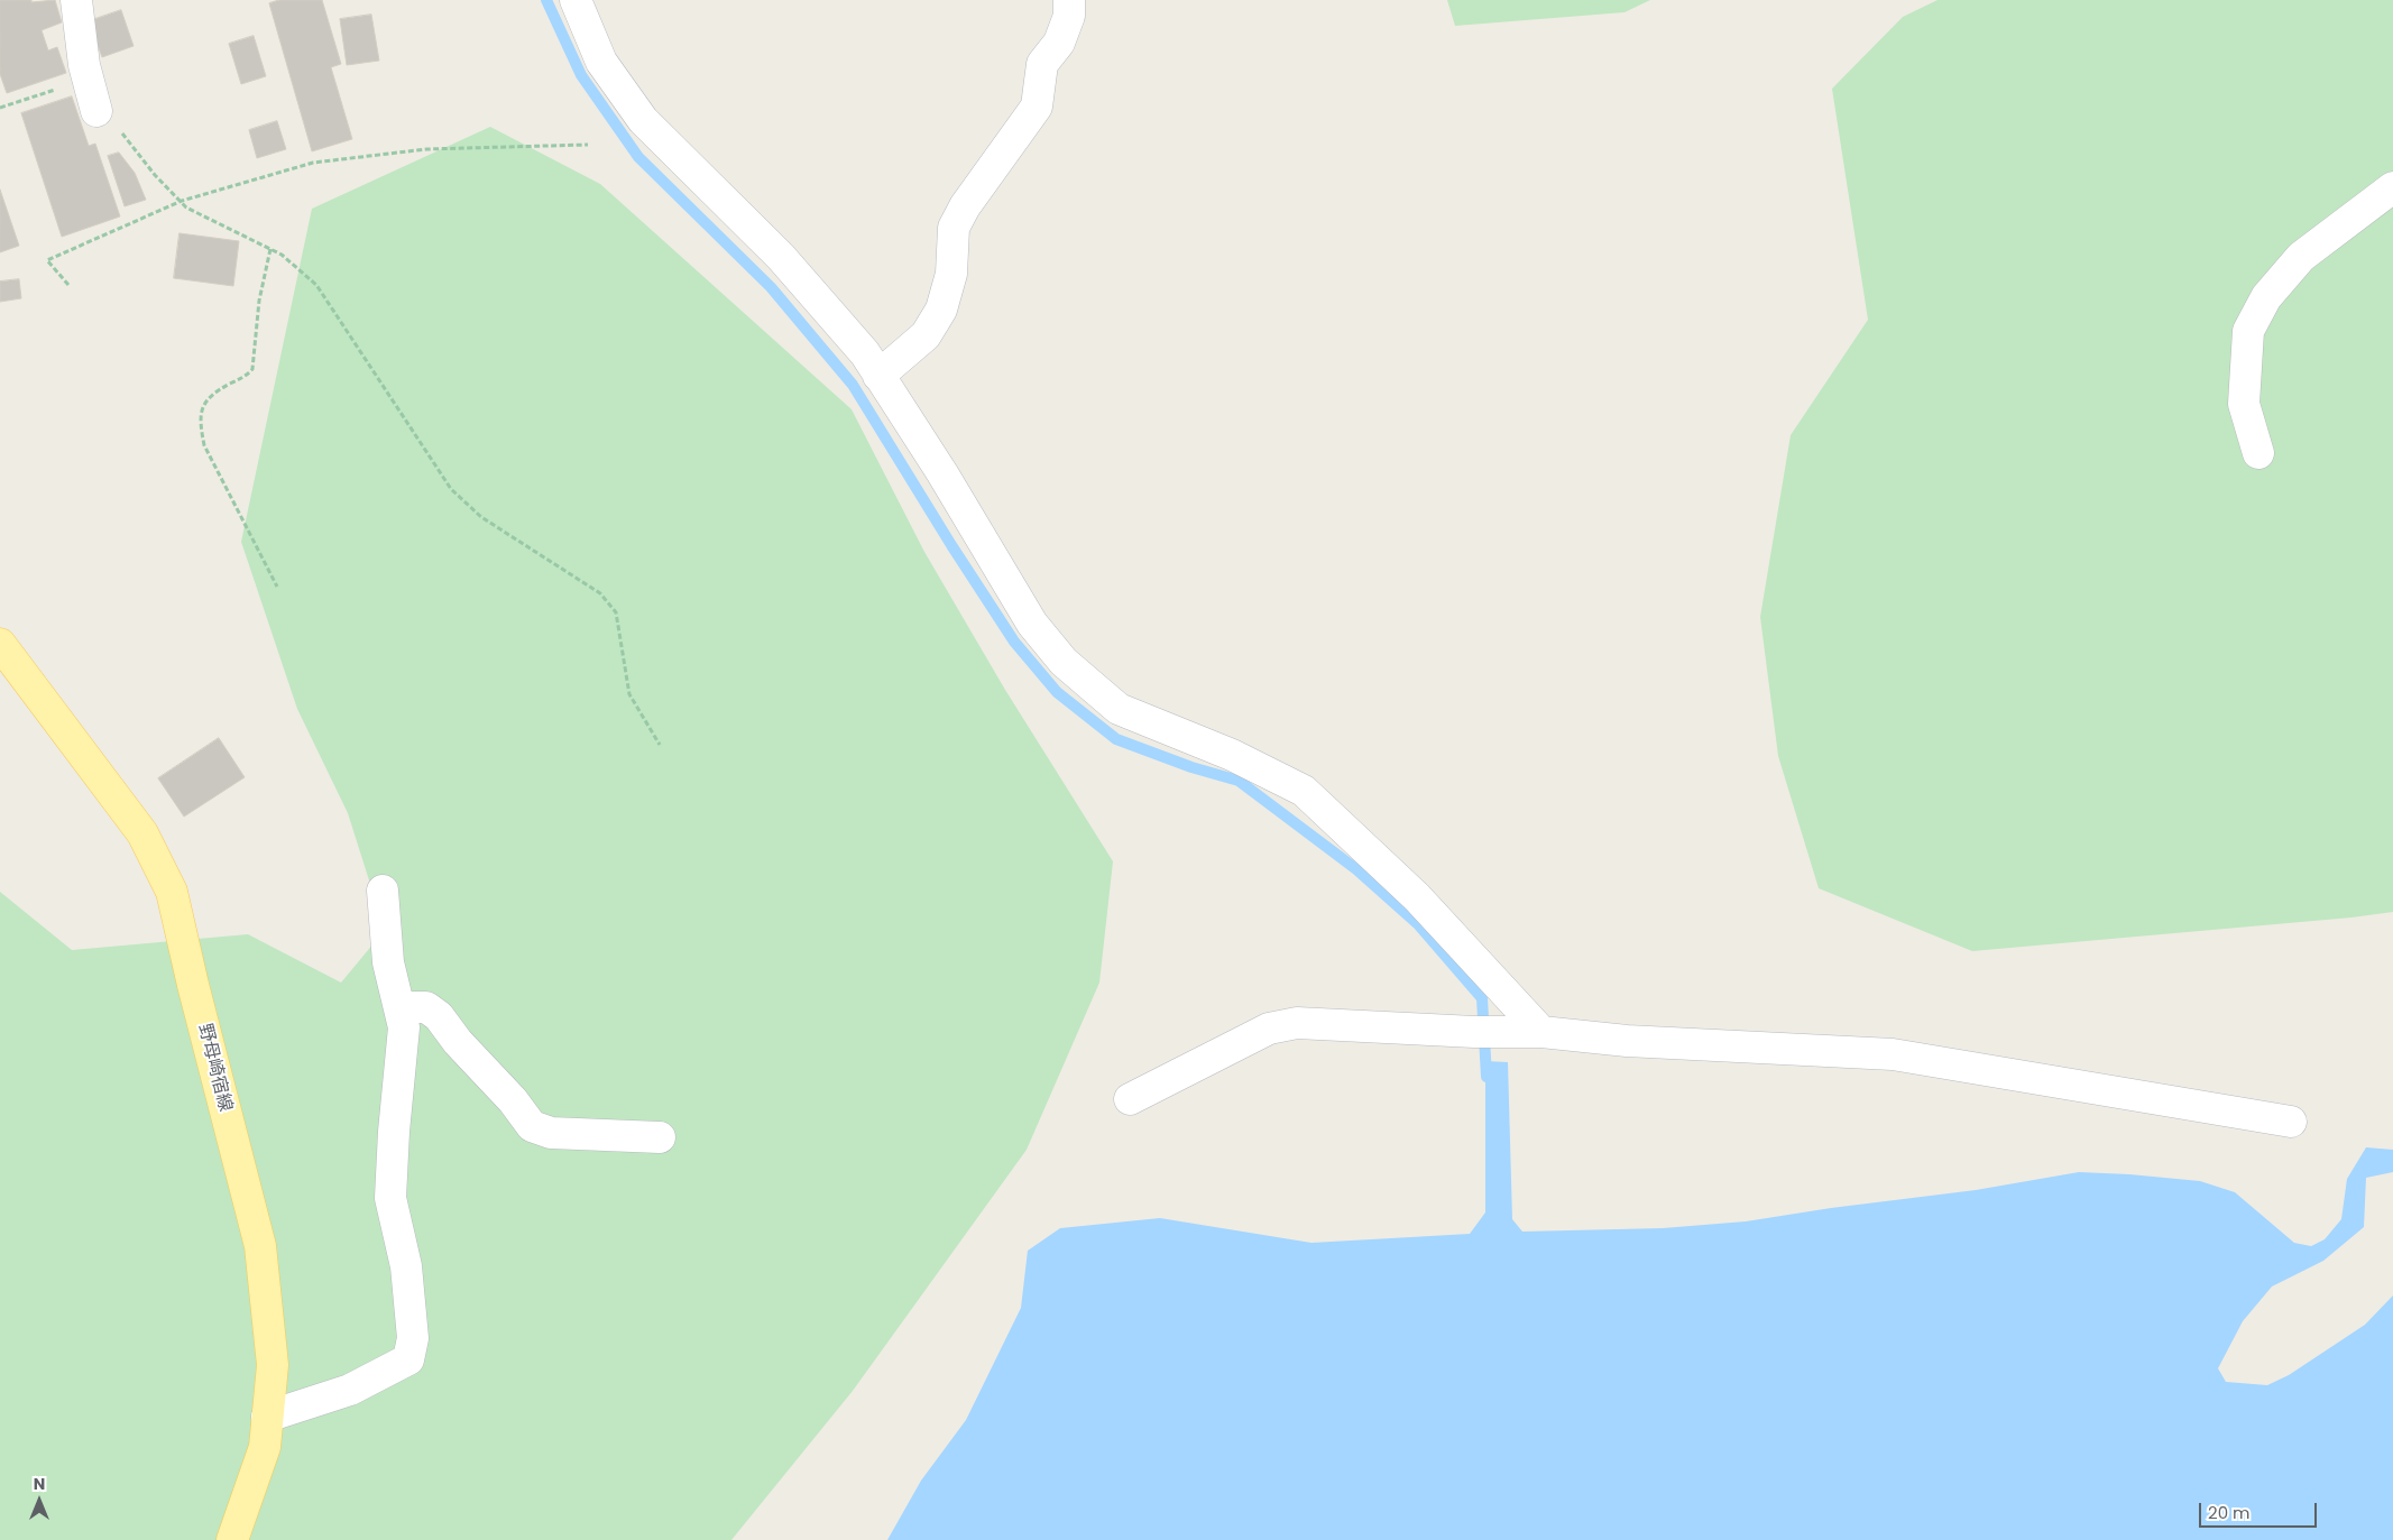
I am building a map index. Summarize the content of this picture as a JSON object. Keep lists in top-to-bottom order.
{
  "streets": {
    "main road": ["野母崎宿線"]
  },
  "scale_bar": "20 m",
  "north": "top"
}
